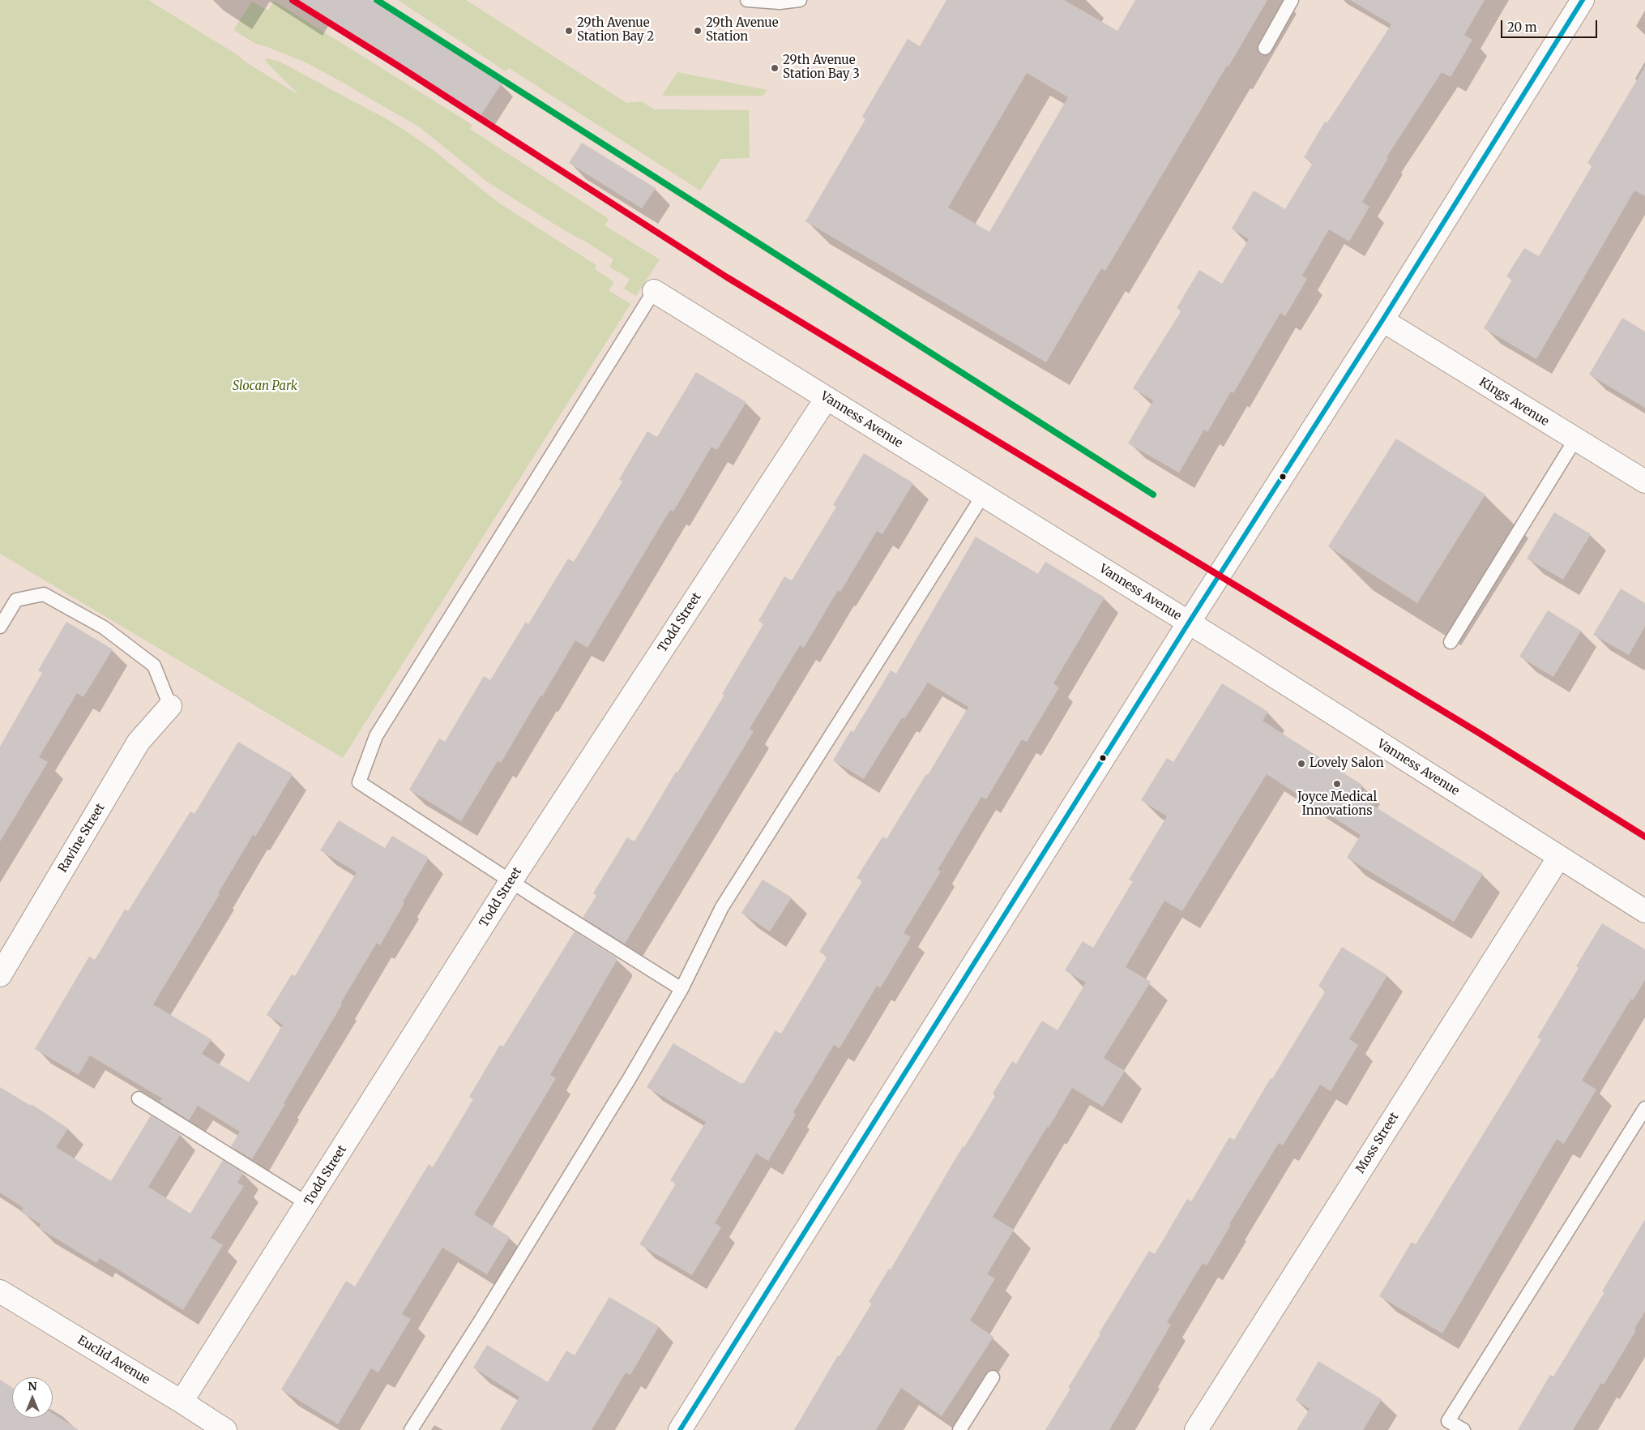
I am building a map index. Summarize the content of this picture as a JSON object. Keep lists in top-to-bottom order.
{
  "streets": {
    "street": [
      "Kings Avenue",
      "Vanness Avenue",
      "Todd Street",
      "Ravine Street",
      "Moss Street",
      "Euclid Avenue"
    ]
  },
  "crossings": [
    ["Vanness Avenue", "Todd Street"],
    ["Vanness Avenue", "Moss Street"],
    ["Todd Street", "Euclid Avenue"]
  ],
  "parks": ["Slocan Park"],
  "places": [
    "29th Avenue Station Bay 2",
    "29th Avenue Station",
    "29th Avenue Station Bay 3",
    "Lovely Salon",
    "Joyce Medical Innovations"
  ],
  "scale_bar": "20 m",
  "north": "top"
}
